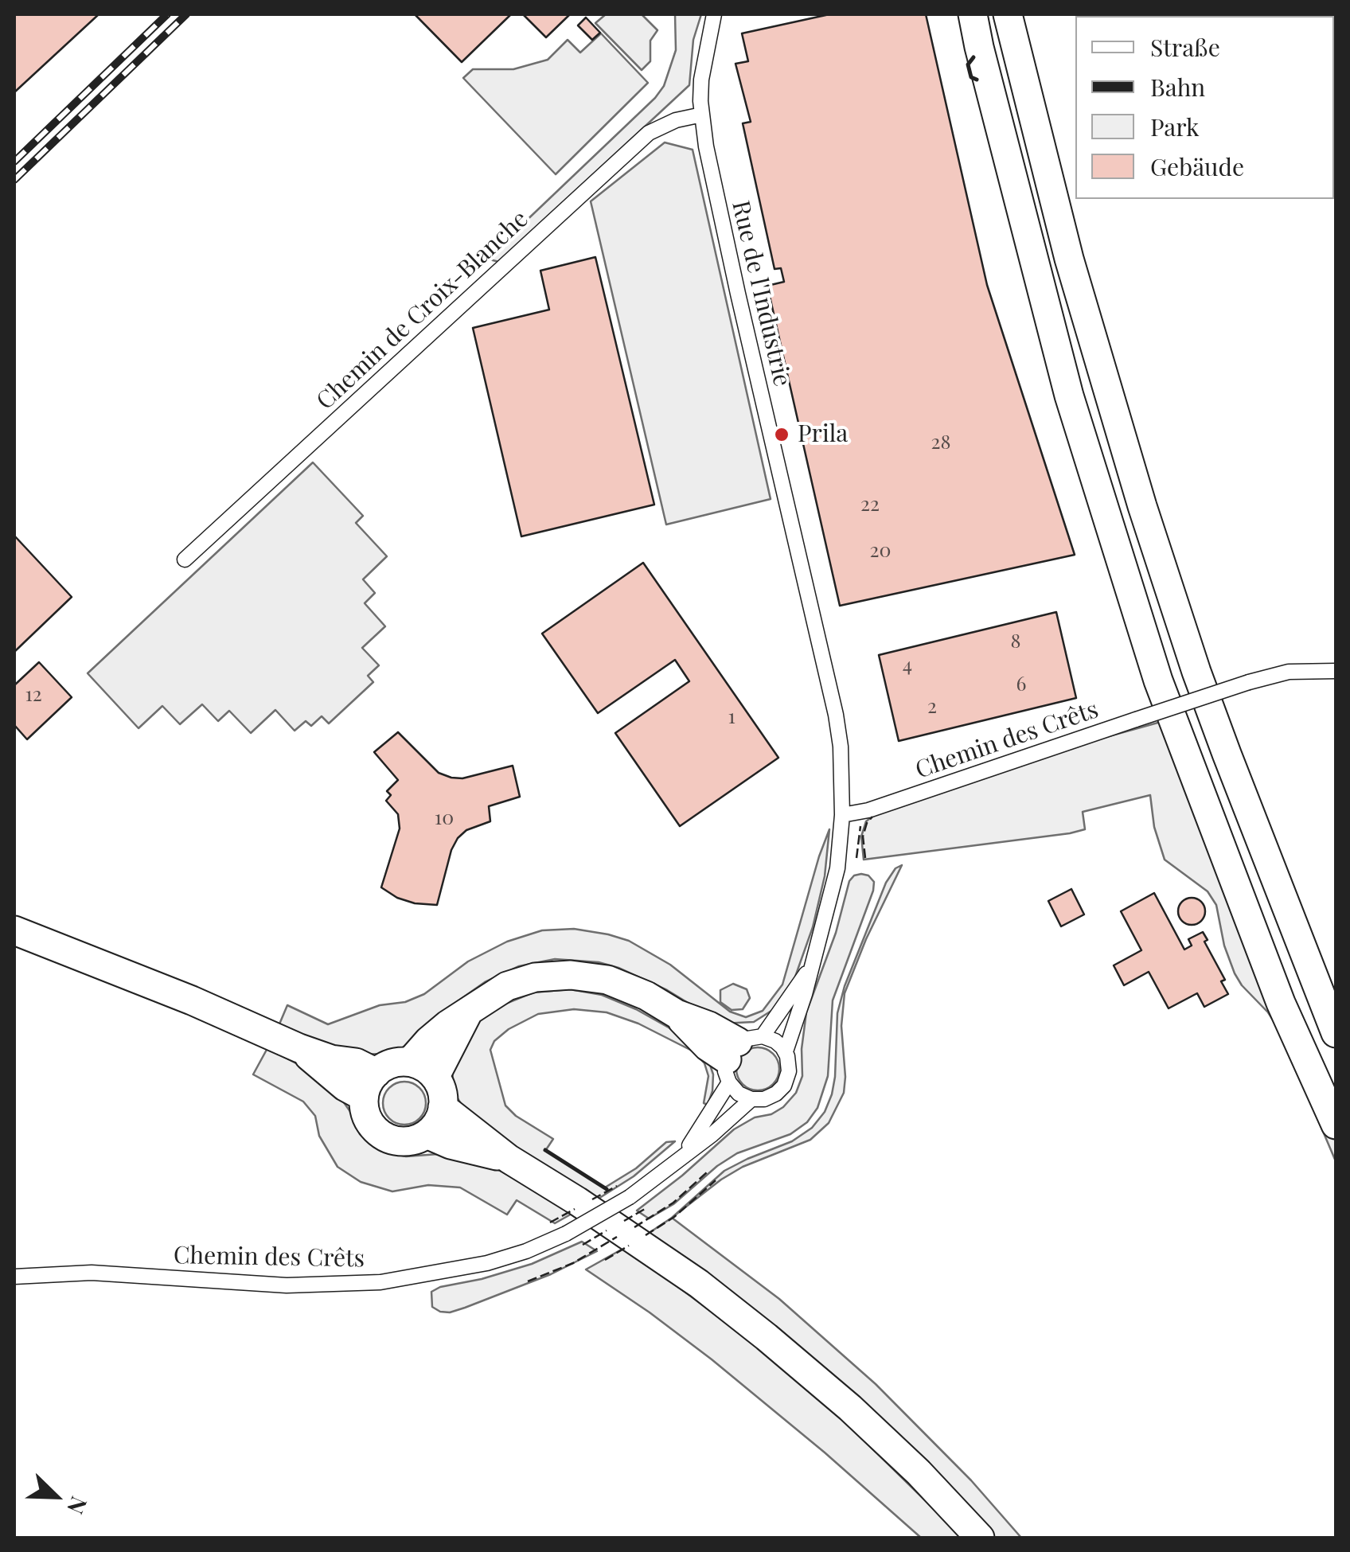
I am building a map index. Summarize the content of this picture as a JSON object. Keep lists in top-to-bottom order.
{
  "streets": {
    "street": ["Rue de l'Industrie", "Chemin de Croix-Blanche", "Chemin des Crêts"]
  },
  "crossings": [
    ["Rue de l'Industrie", "Chemin de Croix-Blanche"],
    ["Rue de l'Industrie", "Chemin des Crêts"]
  ],
  "places": ["Prila"],
  "house_numbers": [
    "28",
    "22",
    "20",
    "8",
    "4",
    "6",
    "12",
    "2",
    "1",
    "10"
  ],
  "legend": [
    "Straße",
    "Bahn",
    "Park",
    "Gebäude"
  ],
  "north": "bottom right"
}
